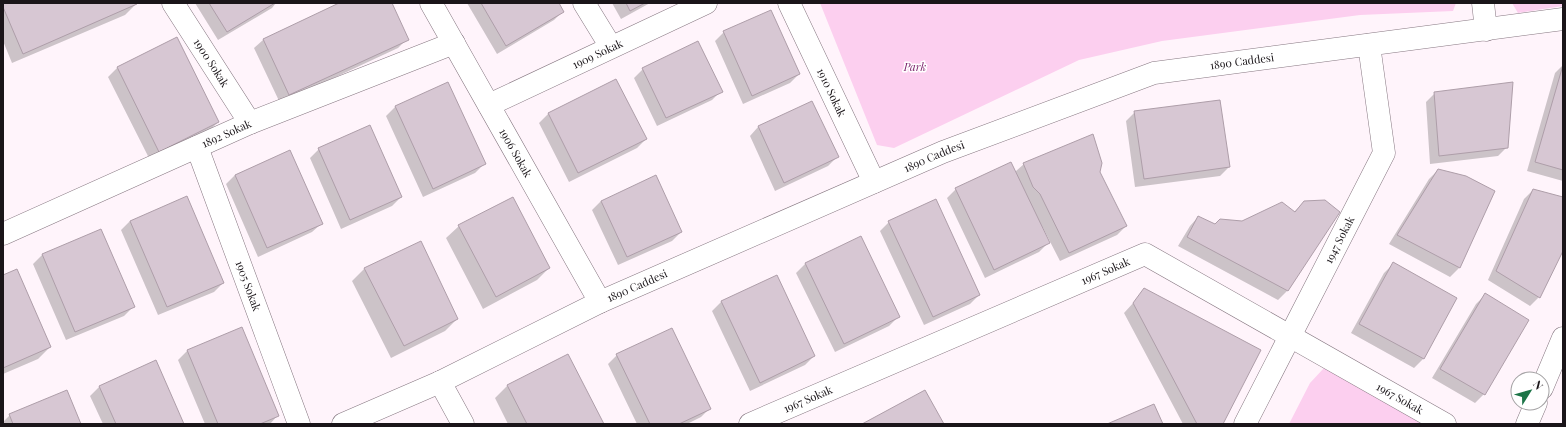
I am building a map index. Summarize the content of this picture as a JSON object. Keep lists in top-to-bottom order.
{
  "streets": {
    "street": [
      "1909 Sokak",
      "1890 Caddesi",
      "1900 Sokak",
      "1910 Sokak",
      "1892 Sokak",
      "1906 Sokak",
      "1947 Sokak",
      "1967 Sokak",
      "1905 Sokak"
    ]
  },
  "crossings": [
    ["1909 Sokak", "1906 Sokak"],
    ["1890 Caddesi", "1910 Sokak"],
    ["1890 Caddesi", "1906 Sokak"],
    ["1890 Caddesi", "1947 Sokak"],
    ["1900 Sokak", "1892 Sokak"],
    ["1892 Sokak", "1906 Sokak"],
    ["1892 Sokak", "1905 Sokak"],
    ["1947 Sokak", "1967 Sokak"]
  ],
  "parks": ["Park"],
  "north": "top right"
}
